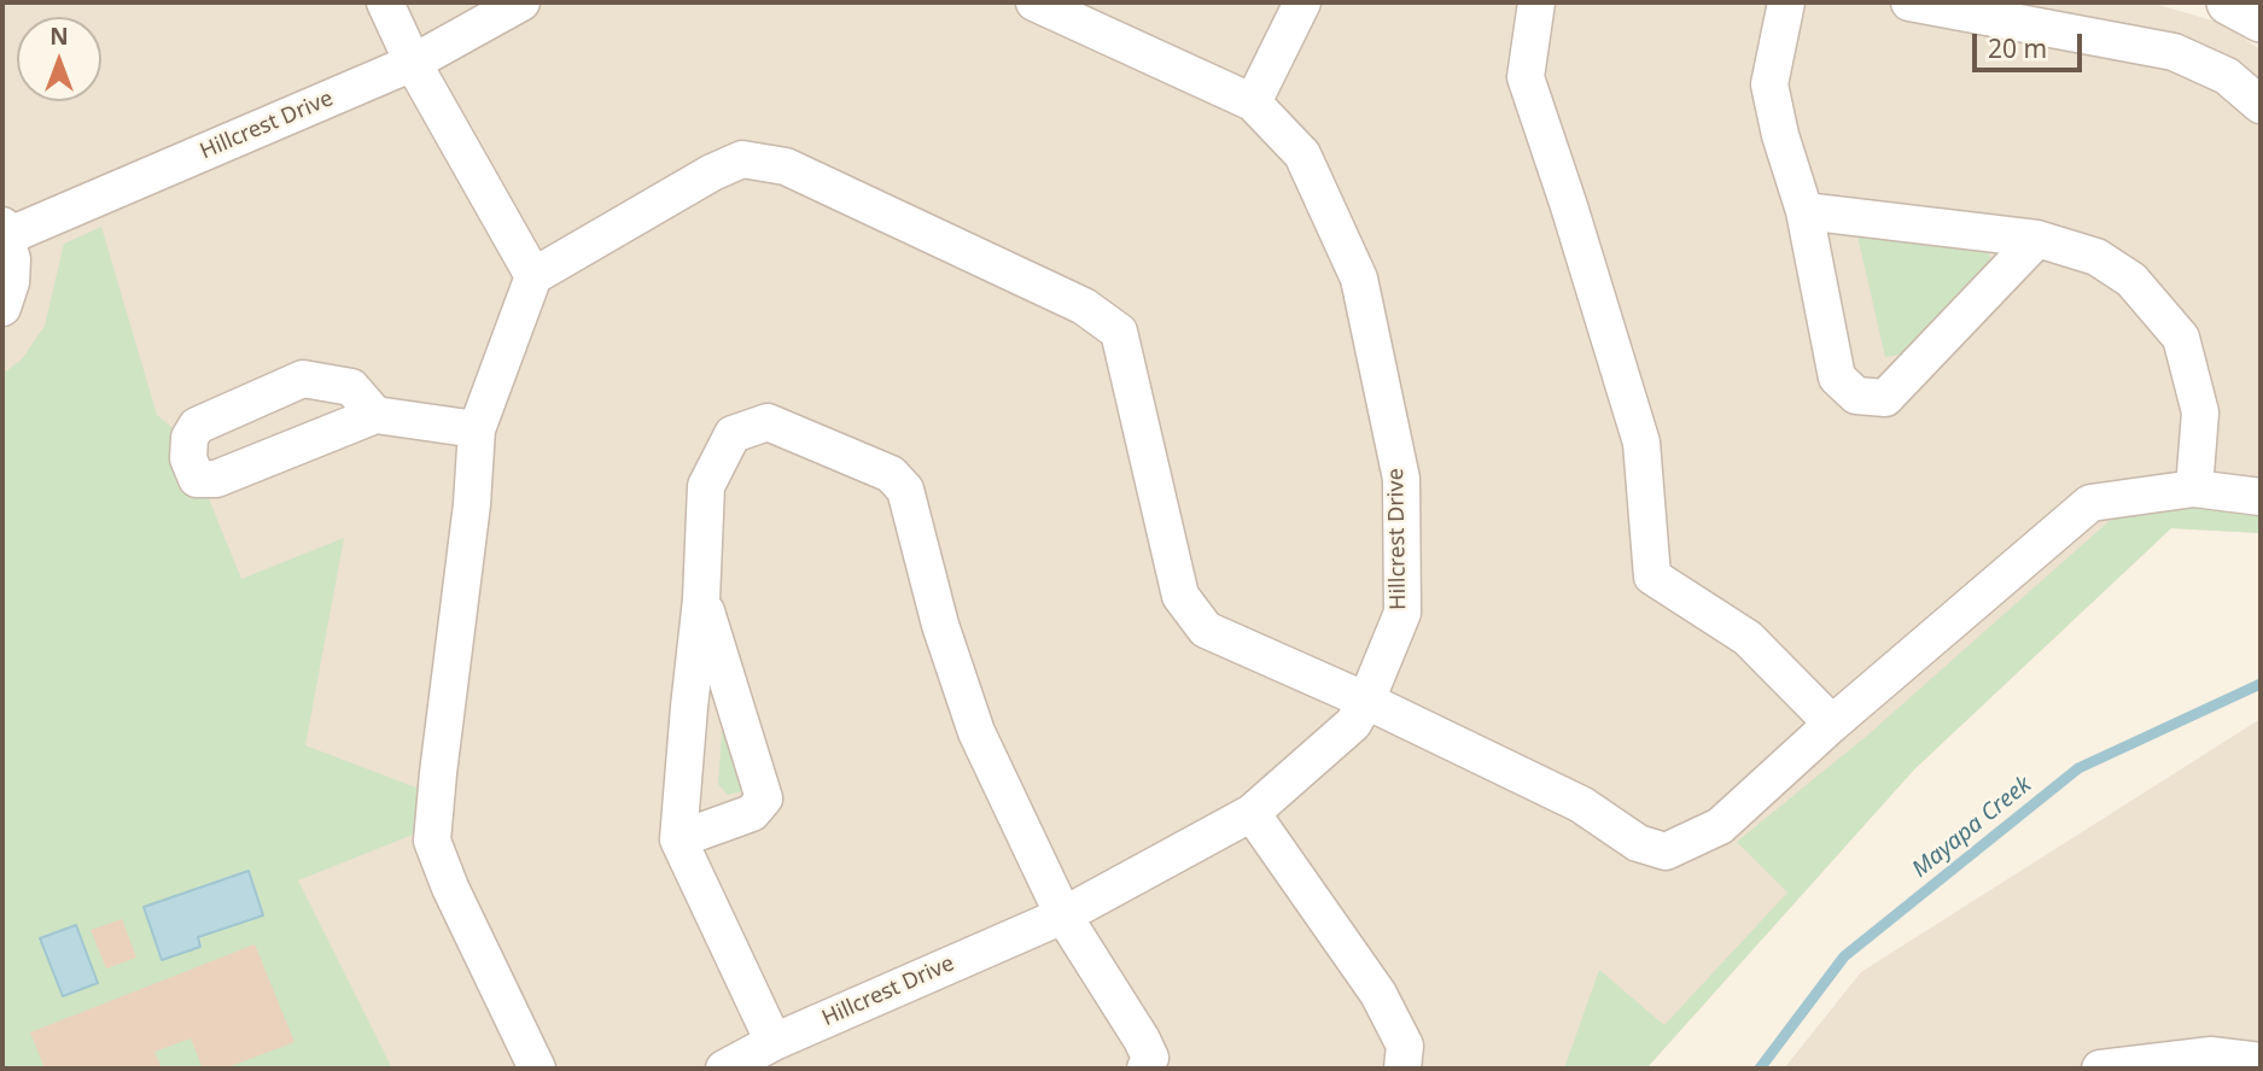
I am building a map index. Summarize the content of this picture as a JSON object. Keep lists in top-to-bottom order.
{
  "streets": {
    "street": ["Hillcrest Drive"]
  },
  "water": ["Mayapa Creek"],
  "scale_bar": "20 m",
  "north": "top"
}
